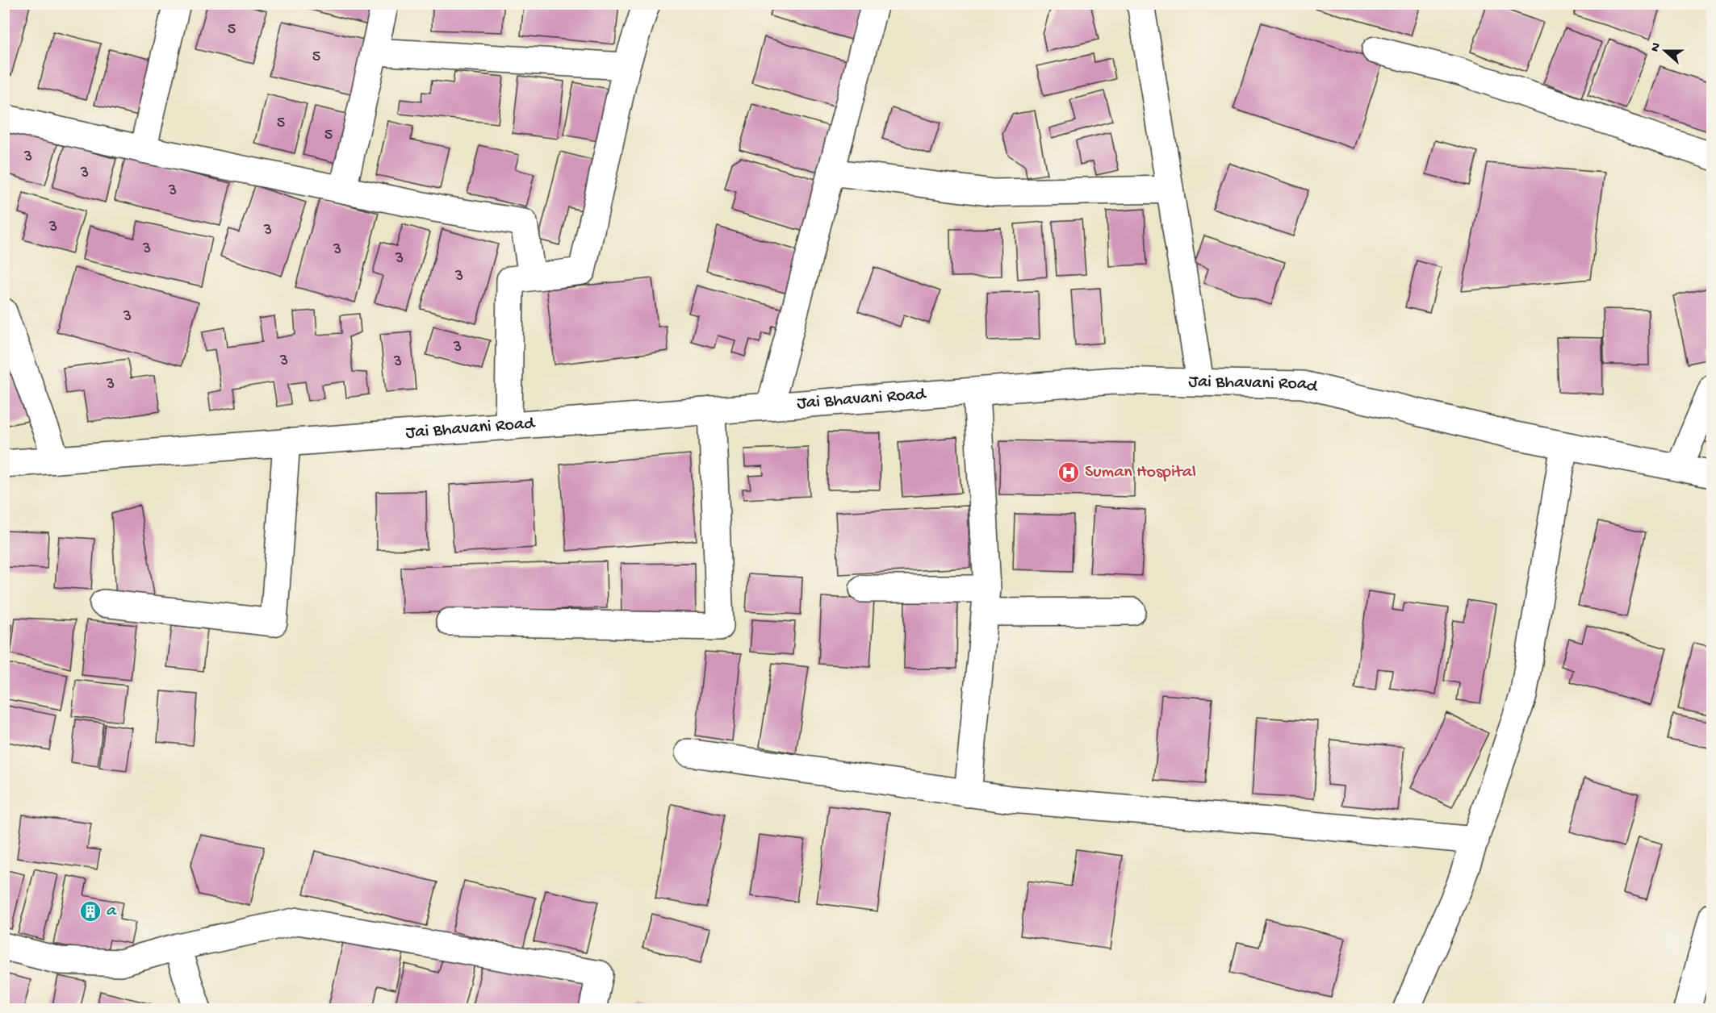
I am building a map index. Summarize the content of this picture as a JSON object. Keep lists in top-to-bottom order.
{
  "streets": {
    "street": ["Jai Bhavani Road"]
  },
  "places": {
    "hospital": ["Suman Hospital"],
    "building": ["a"]
  },
  "house_numbers": [
    "5",
    "5",
    "5",
    "5",
    "3",
    "3",
    "3",
    "3",
    "3",
    "3",
    "3",
    "3",
    "3",
    "3",
    "3",
    "3",
    "3",
    "3"
  ],
  "north": "left"
}
